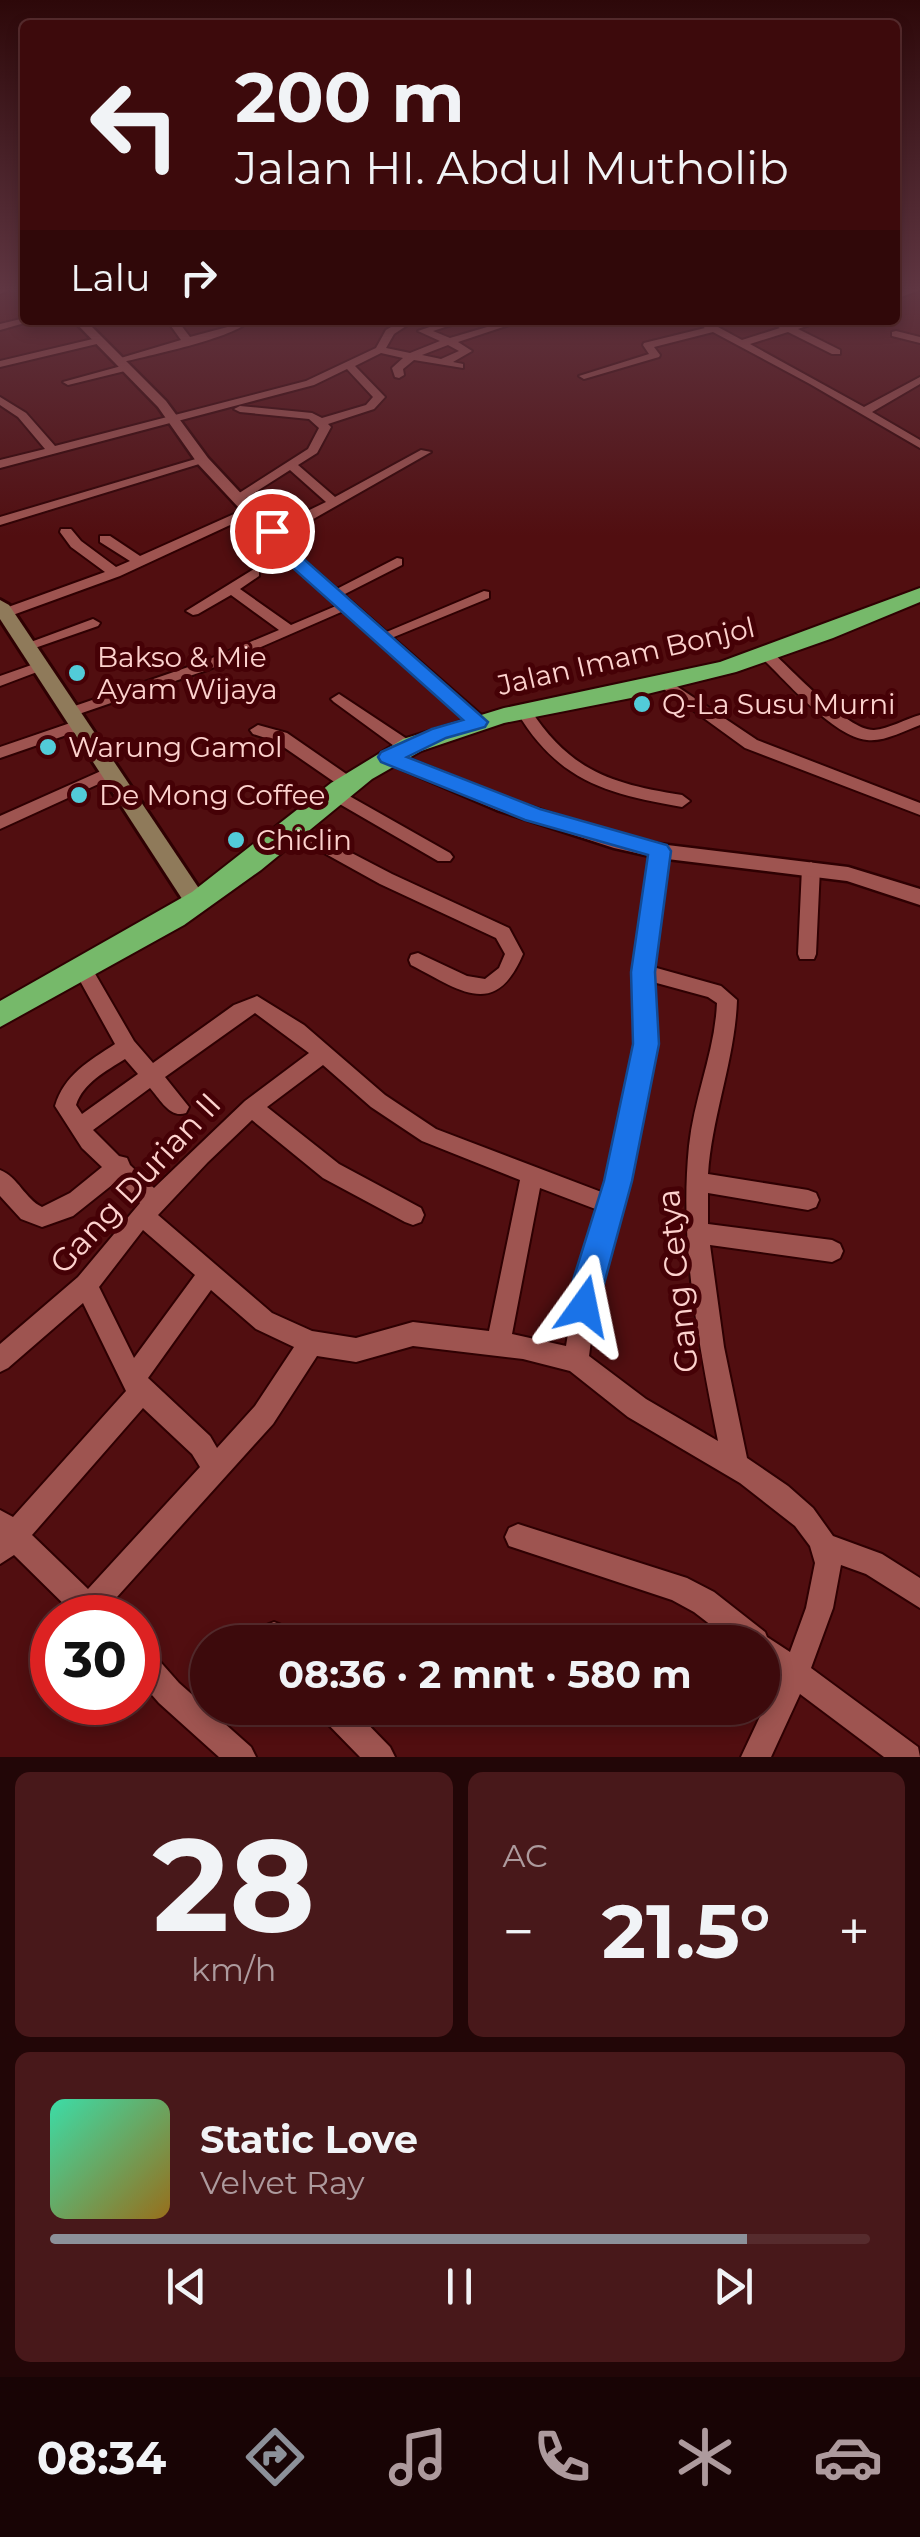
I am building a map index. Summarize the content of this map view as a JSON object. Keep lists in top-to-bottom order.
{
  "streets": {
    "highway": ["Jalan Imam Bonjol"],
    "street": ["Gang Durian II", "Gang Cetya"]
  },
  "places": [
    "Bakso & Mie Ayam Wijaya",
    "Q-La Susu Murni",
    "Warung Gamol",
    "De Mong Coffee",
    "Chiclin"
  ],
  "page": {
    "turn": ["200 m", "Jalan HI. Abdul Mutholib"],
    "then": "Lalu",
    "limit": "30",
    "trip": "08:36 · 2 mnt · 580 m",
    "tile": [
      ["28", "km/h"],
      "AC"
    ],
    "heat": ["−", "21.5°", "+"],
    "song": ["Static Love", "Velvet Ray"],
    "tabs": "08:34"
  }
}
